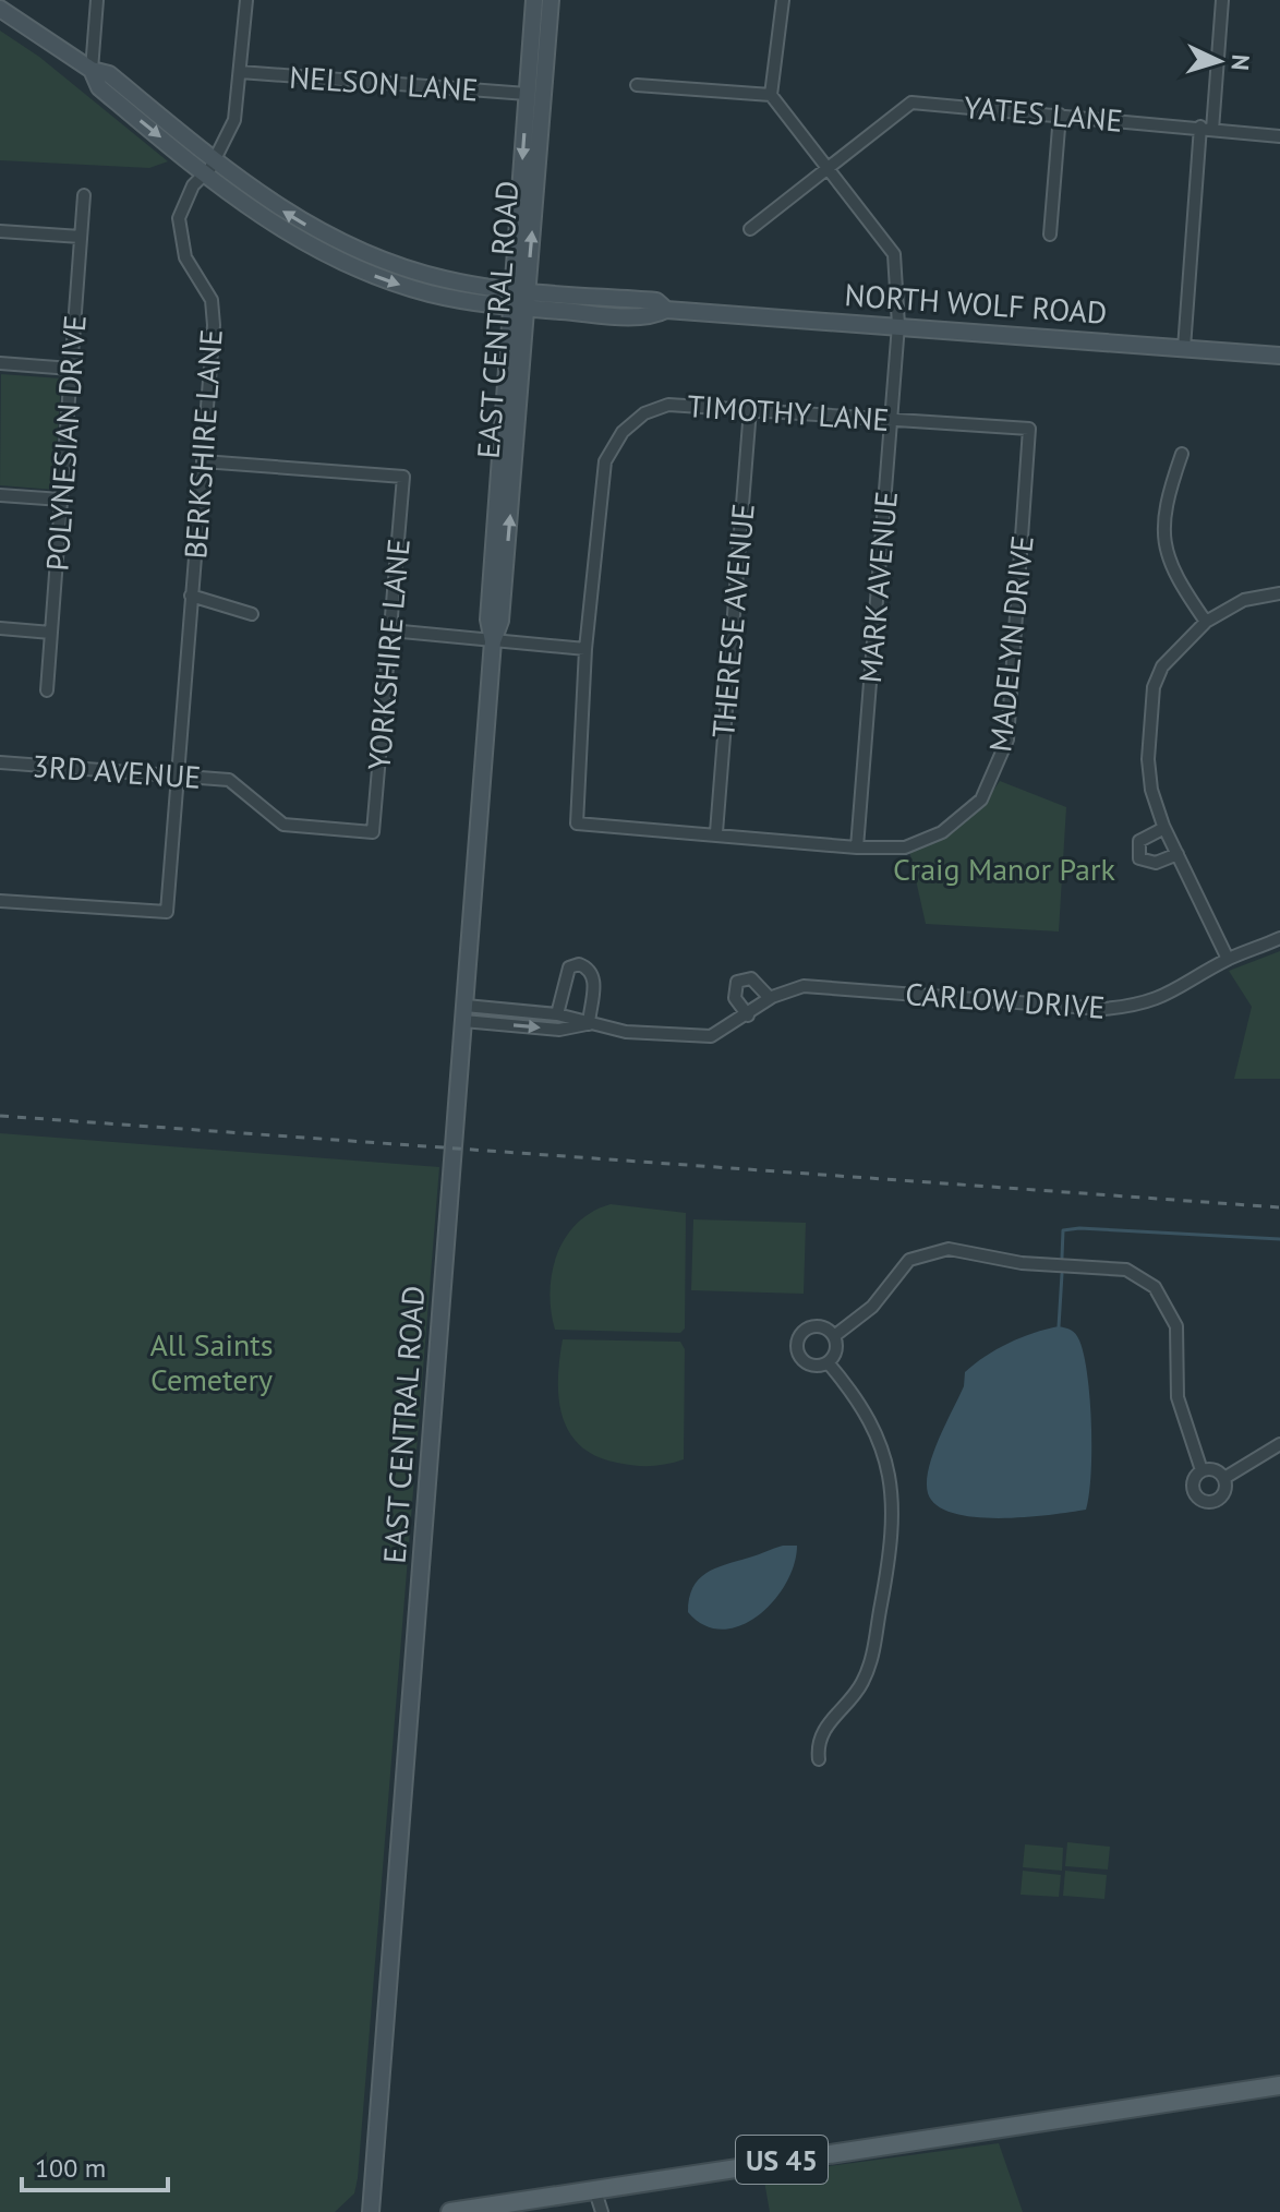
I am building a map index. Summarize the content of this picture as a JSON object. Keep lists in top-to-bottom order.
{
  "streets": {
    "main road": ["NORTH WOLF ROAD", "EAST CENTRAL ROAD", "US 45"],
    "street": [
      "NELSON LANE",
      "YATES LANE",
      "TIMOTHY LANE",
      "POLYNESIAN DRIVE",
      "BERKSHIRE LANE",
      "MARK AVENUE",
      "THERESE AVENUE",
      "MADELYN DRIVE",
      "YORKSHIRE LANE",
      "3RD AVENUE",
      "CARLOW DRIVE"
    ]
  },
  "crossings": [
    ["NELSON LANE", "EAST CENTRAL ROAD"],
    ["NELSON LANE", "BERKSHIRE LANE"],
    ["YATES LANE", "MARK AVENUE"],
    ["NORTH WOLF ROAD", "EAST CENTRAL ROAD"],
    ["NORTH WOLF ROAD", "BERKSHIRE LANE"],
    ["NORTH WOLF ROAD", "MARK AVENUE"],
    ["EAST CENTRAL ROAD", "CARLOW DRIVE"],
    ["TIMOTHY LANE", "MARK AVENUE"],
    ["TIMOTHY LANE", "THERESE AVENUE"],
    ["TIMOTHY LANE", "MADELYN DRIVE"],
    ["BERKSHIRE LANE", "YORKSHIRE LANE"],
    ["BERKSHIRE LANE", "3RD AVENUE"],
    ["MARK AVENUE", "MADELYN DRIVE"],
    ["THERESE AVENUE", "MADELYN DRIVE"],
    ["YORKSHIRE LANE", "3RD AVENUE"]
  ],
  "parks": ["Craig Manor Park", "All Saints Cemetery"],
  "scale_bar": "100 m",
  "north": "right"
}
